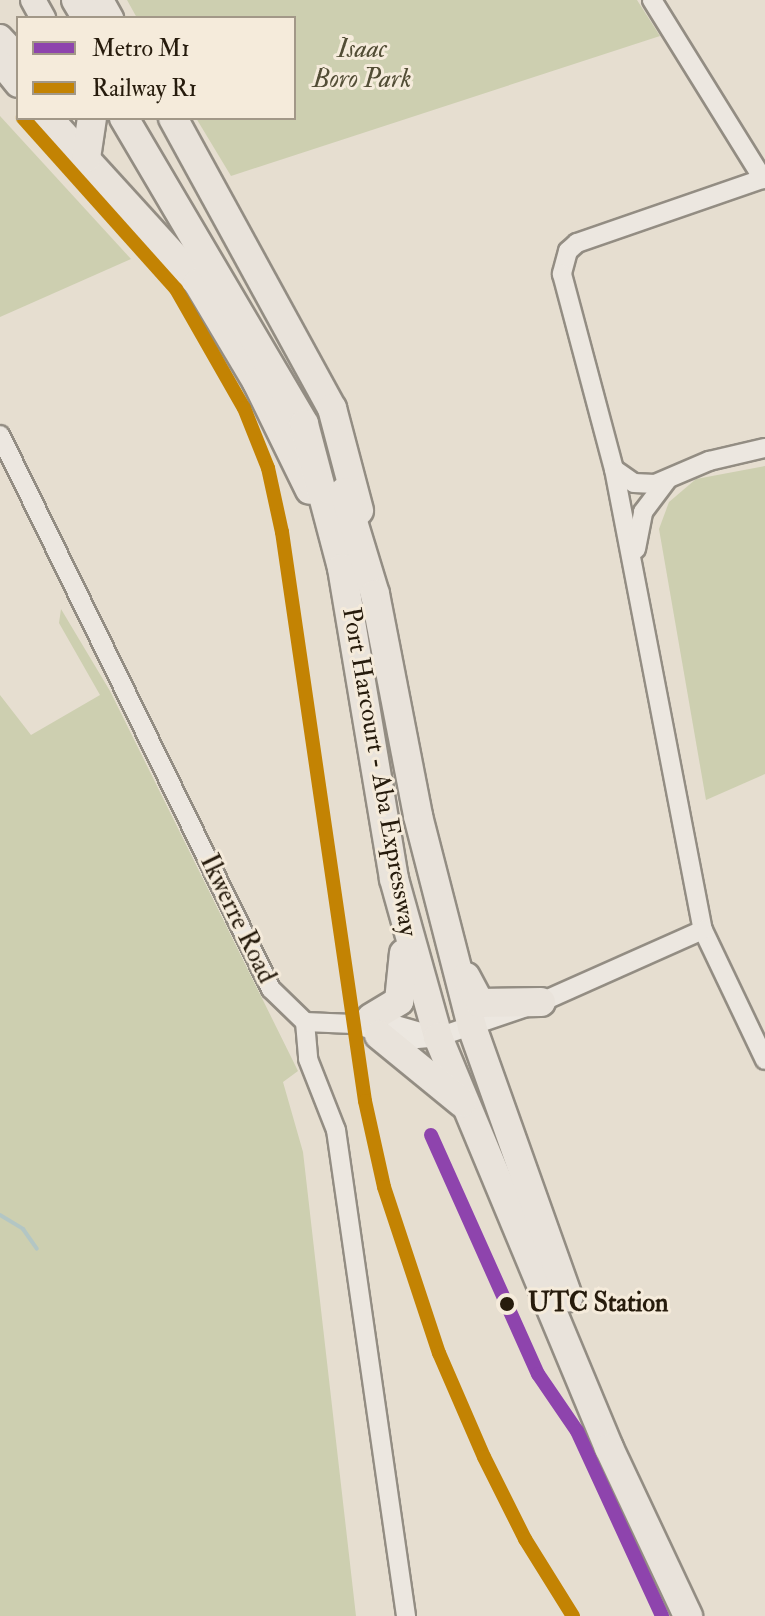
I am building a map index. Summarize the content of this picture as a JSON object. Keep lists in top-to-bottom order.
{
  "streets": {
    "highway": ["Port Harcourt - Aba Expressway"],
    "street": ["Ikwerre Road"]
  },
  "parks": ["Isaac Boro Park"],
  "places": ["UTC Station"],
  "lines": ["rail line R1", "metro line M1"],
  "legend": ["Metro M1", "Railway R1"]
}
